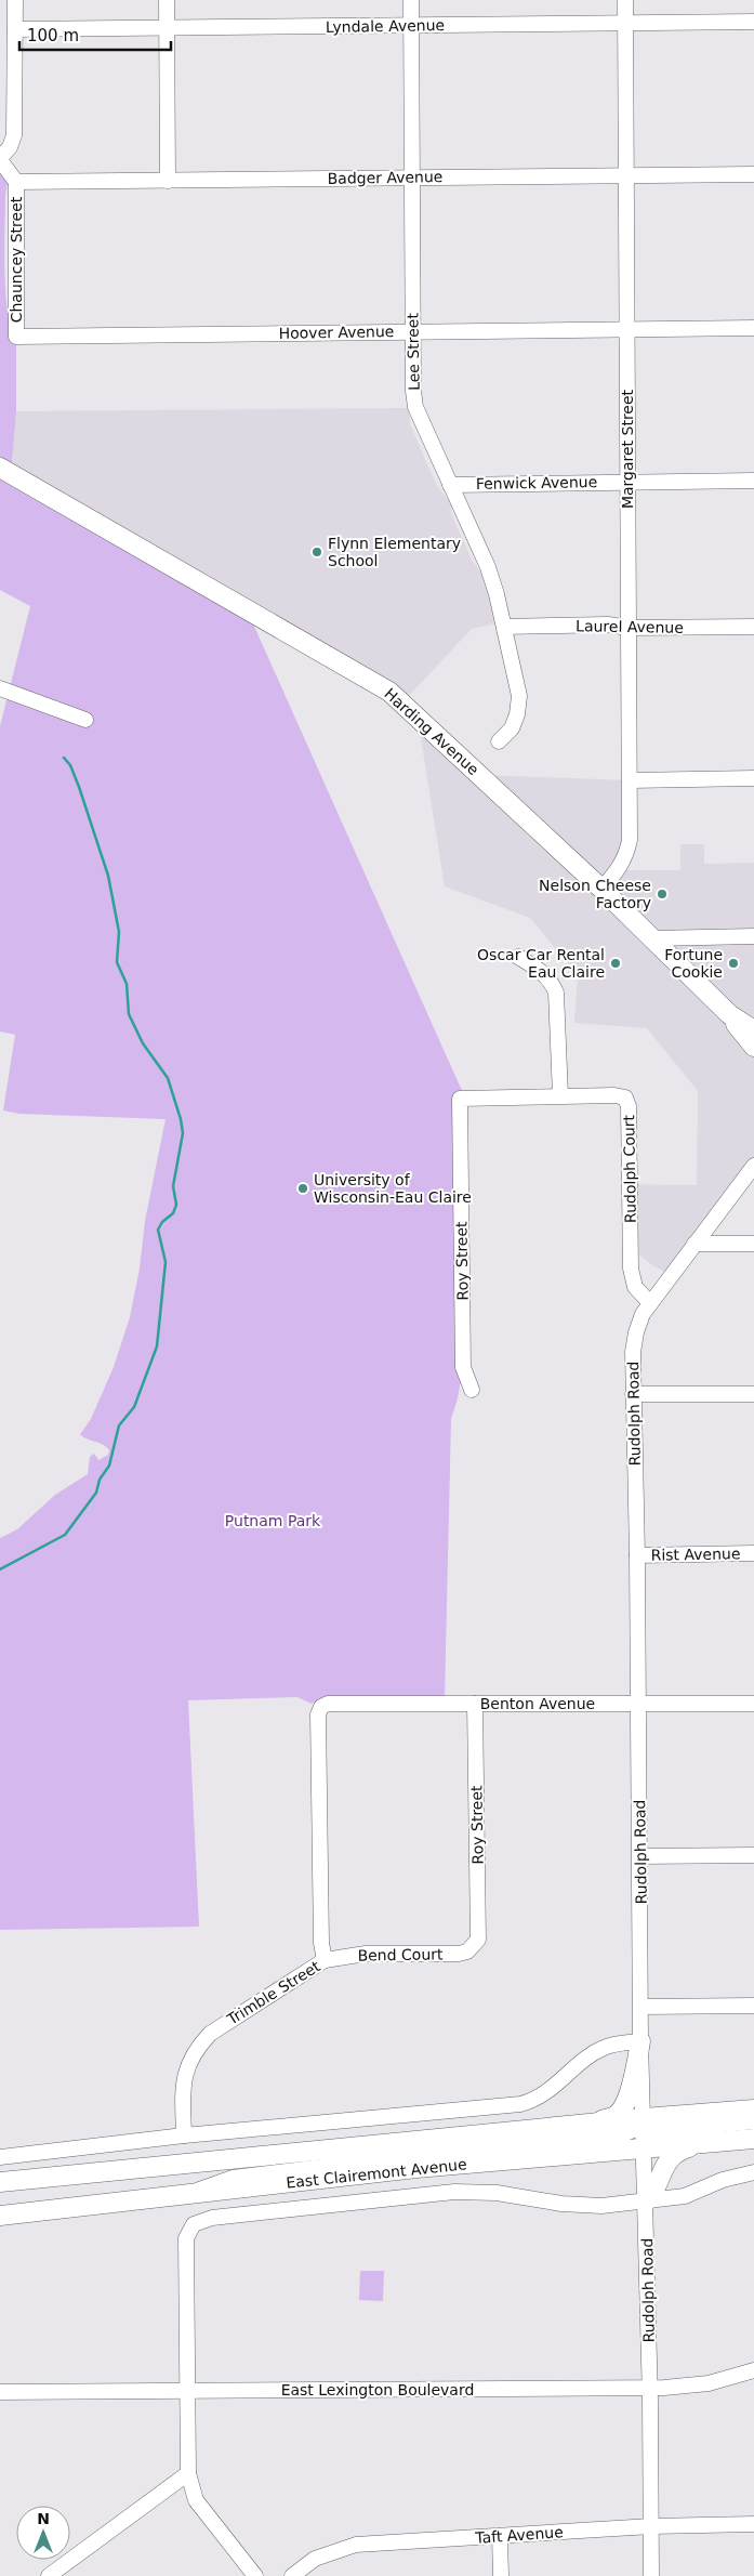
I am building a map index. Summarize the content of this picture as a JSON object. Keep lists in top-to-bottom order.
{
  "streets": {
    "main road": ["Harding Avenue", "East Clairemont Avenue"],
    "street": [
      "Lyndale Avenue",
      "Badger Avenue",
      "Chauncey Street",
      "Hoover Avenue",
      "Lee Street",
      "Margaret Street",
      "Fenwick Avenue",
      "Laurel Avenue",
      "Rudolph Court",
      "Roy Street",
      "Rudolph Road",
      "Rist Avenue",
      "Benton Avenue",
      "Bend Court",
      "Trimble Street",
      "East Lexington Boulevard",
      "Taft Avenue"
    ]
  },
  "crossings": [
    ["Lyndale Avenue", "Lee Street"],
    ["Lyndale Avenue", "Margaret Street"],
    ["Badger Avenue", "Chauncey Street"],
    ["Badger Avenue", "Lee Street"],
    ["Badger Avenue", "Margaret Street"],
    ["Chauncey Street", "Hoover Avenue"],
    ["Hoover Avenue", "Lee Street"],
    ["Hoover Avenue", "Margaret Street"],
    ["Lee Street", "Fenwick Avenue"],
    ["Lee Street", "Laurel Avenue"],
    ["Margaret Street", "Fenwick Avenue"],
    ["Margaret Street", "Laurel Avenue"],
    ["Margaret Street", "Harding Avenue"],
    ["Rudolph Court", "Roy Street"],
    ["Rudolph Court", "Rudolph Road"],
    ["Roy Street", "Benton Avenue"],
    ["Roy Street", "Bend Court"],
    ["Rudolph Road", "Rist Avenue"],
    ["Rudolph Road", "Benton Avenue"],
    ["Rudolph Road", "East Clairemont Avenue"],
    ["Rudolph Road", "East Lexington Boulevard"],
    ["Rudolph Road", "Taft Avenue"],
    ["Benton Avenue", "Trimble Street"],
    ["Bend Court", "Trimble Street"]
  ],
  "parks": ["Putnam Park"],
  "places": [
    "Flynn Elementary School",
    "Nelson Cheese Factory",
    "Oscar Car Rental Eau Claire",
    "Fortune Cookie",
    "University of Wisconsin-Eau Claire"
  ],
  "scale_bar": "100 m",
  "north": "top"
}
